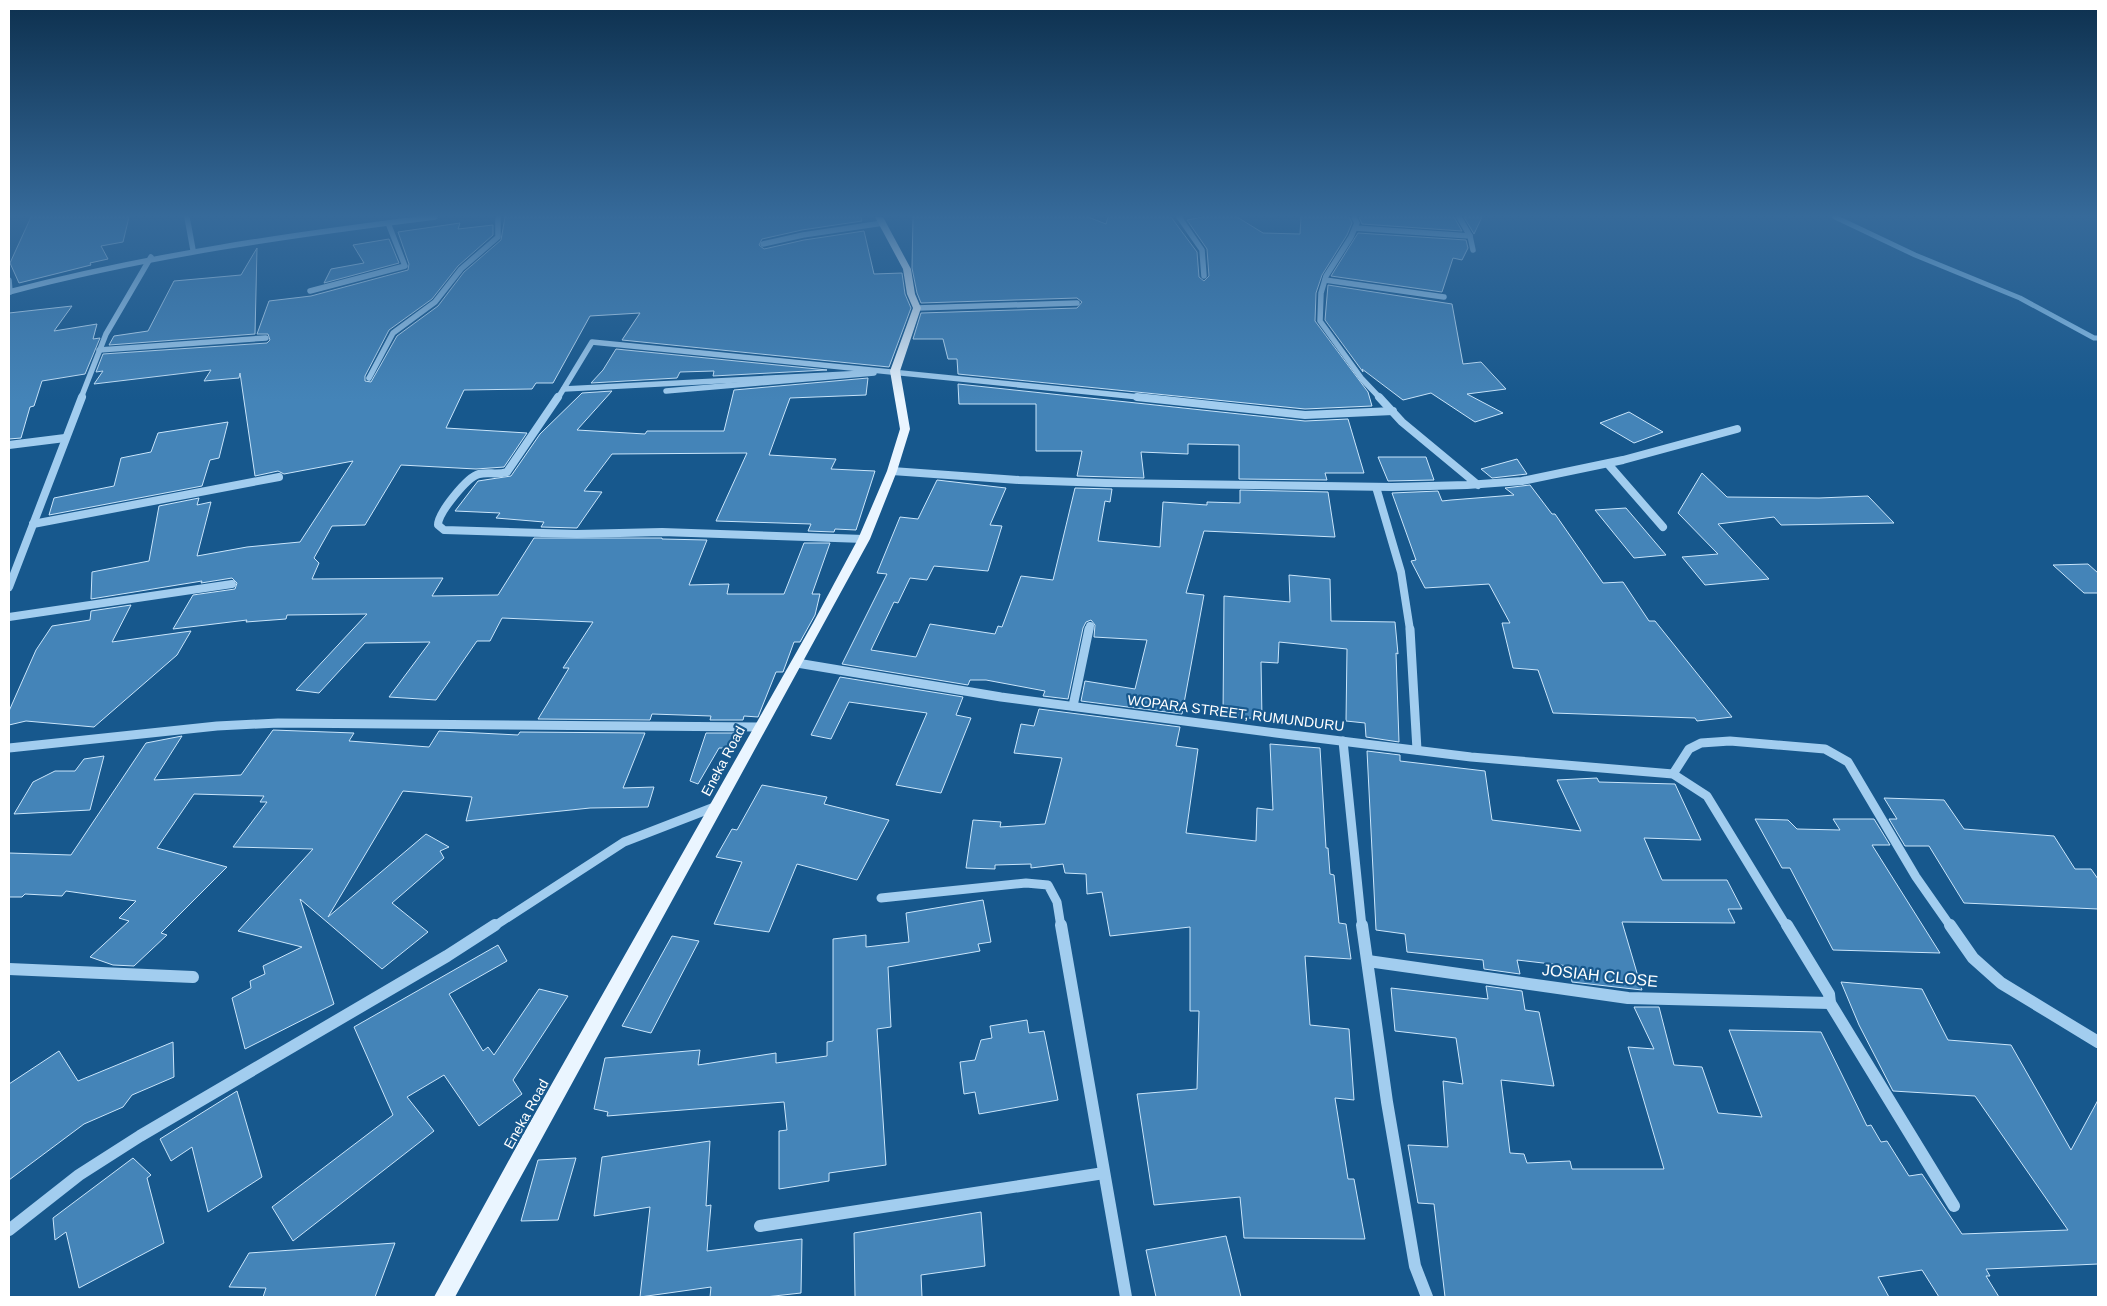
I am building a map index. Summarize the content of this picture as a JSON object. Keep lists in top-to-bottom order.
{
  "streets": {
    "main road": ["Eneka Road"],
    "street": ["WOPARA STREET, RUMUNDURU", "JOSIAH CLOSE"]
  },
  "crossings": [
    ["WOPARA STREET, RUMUNDURU", "Eneka Road"]
  ]
}
